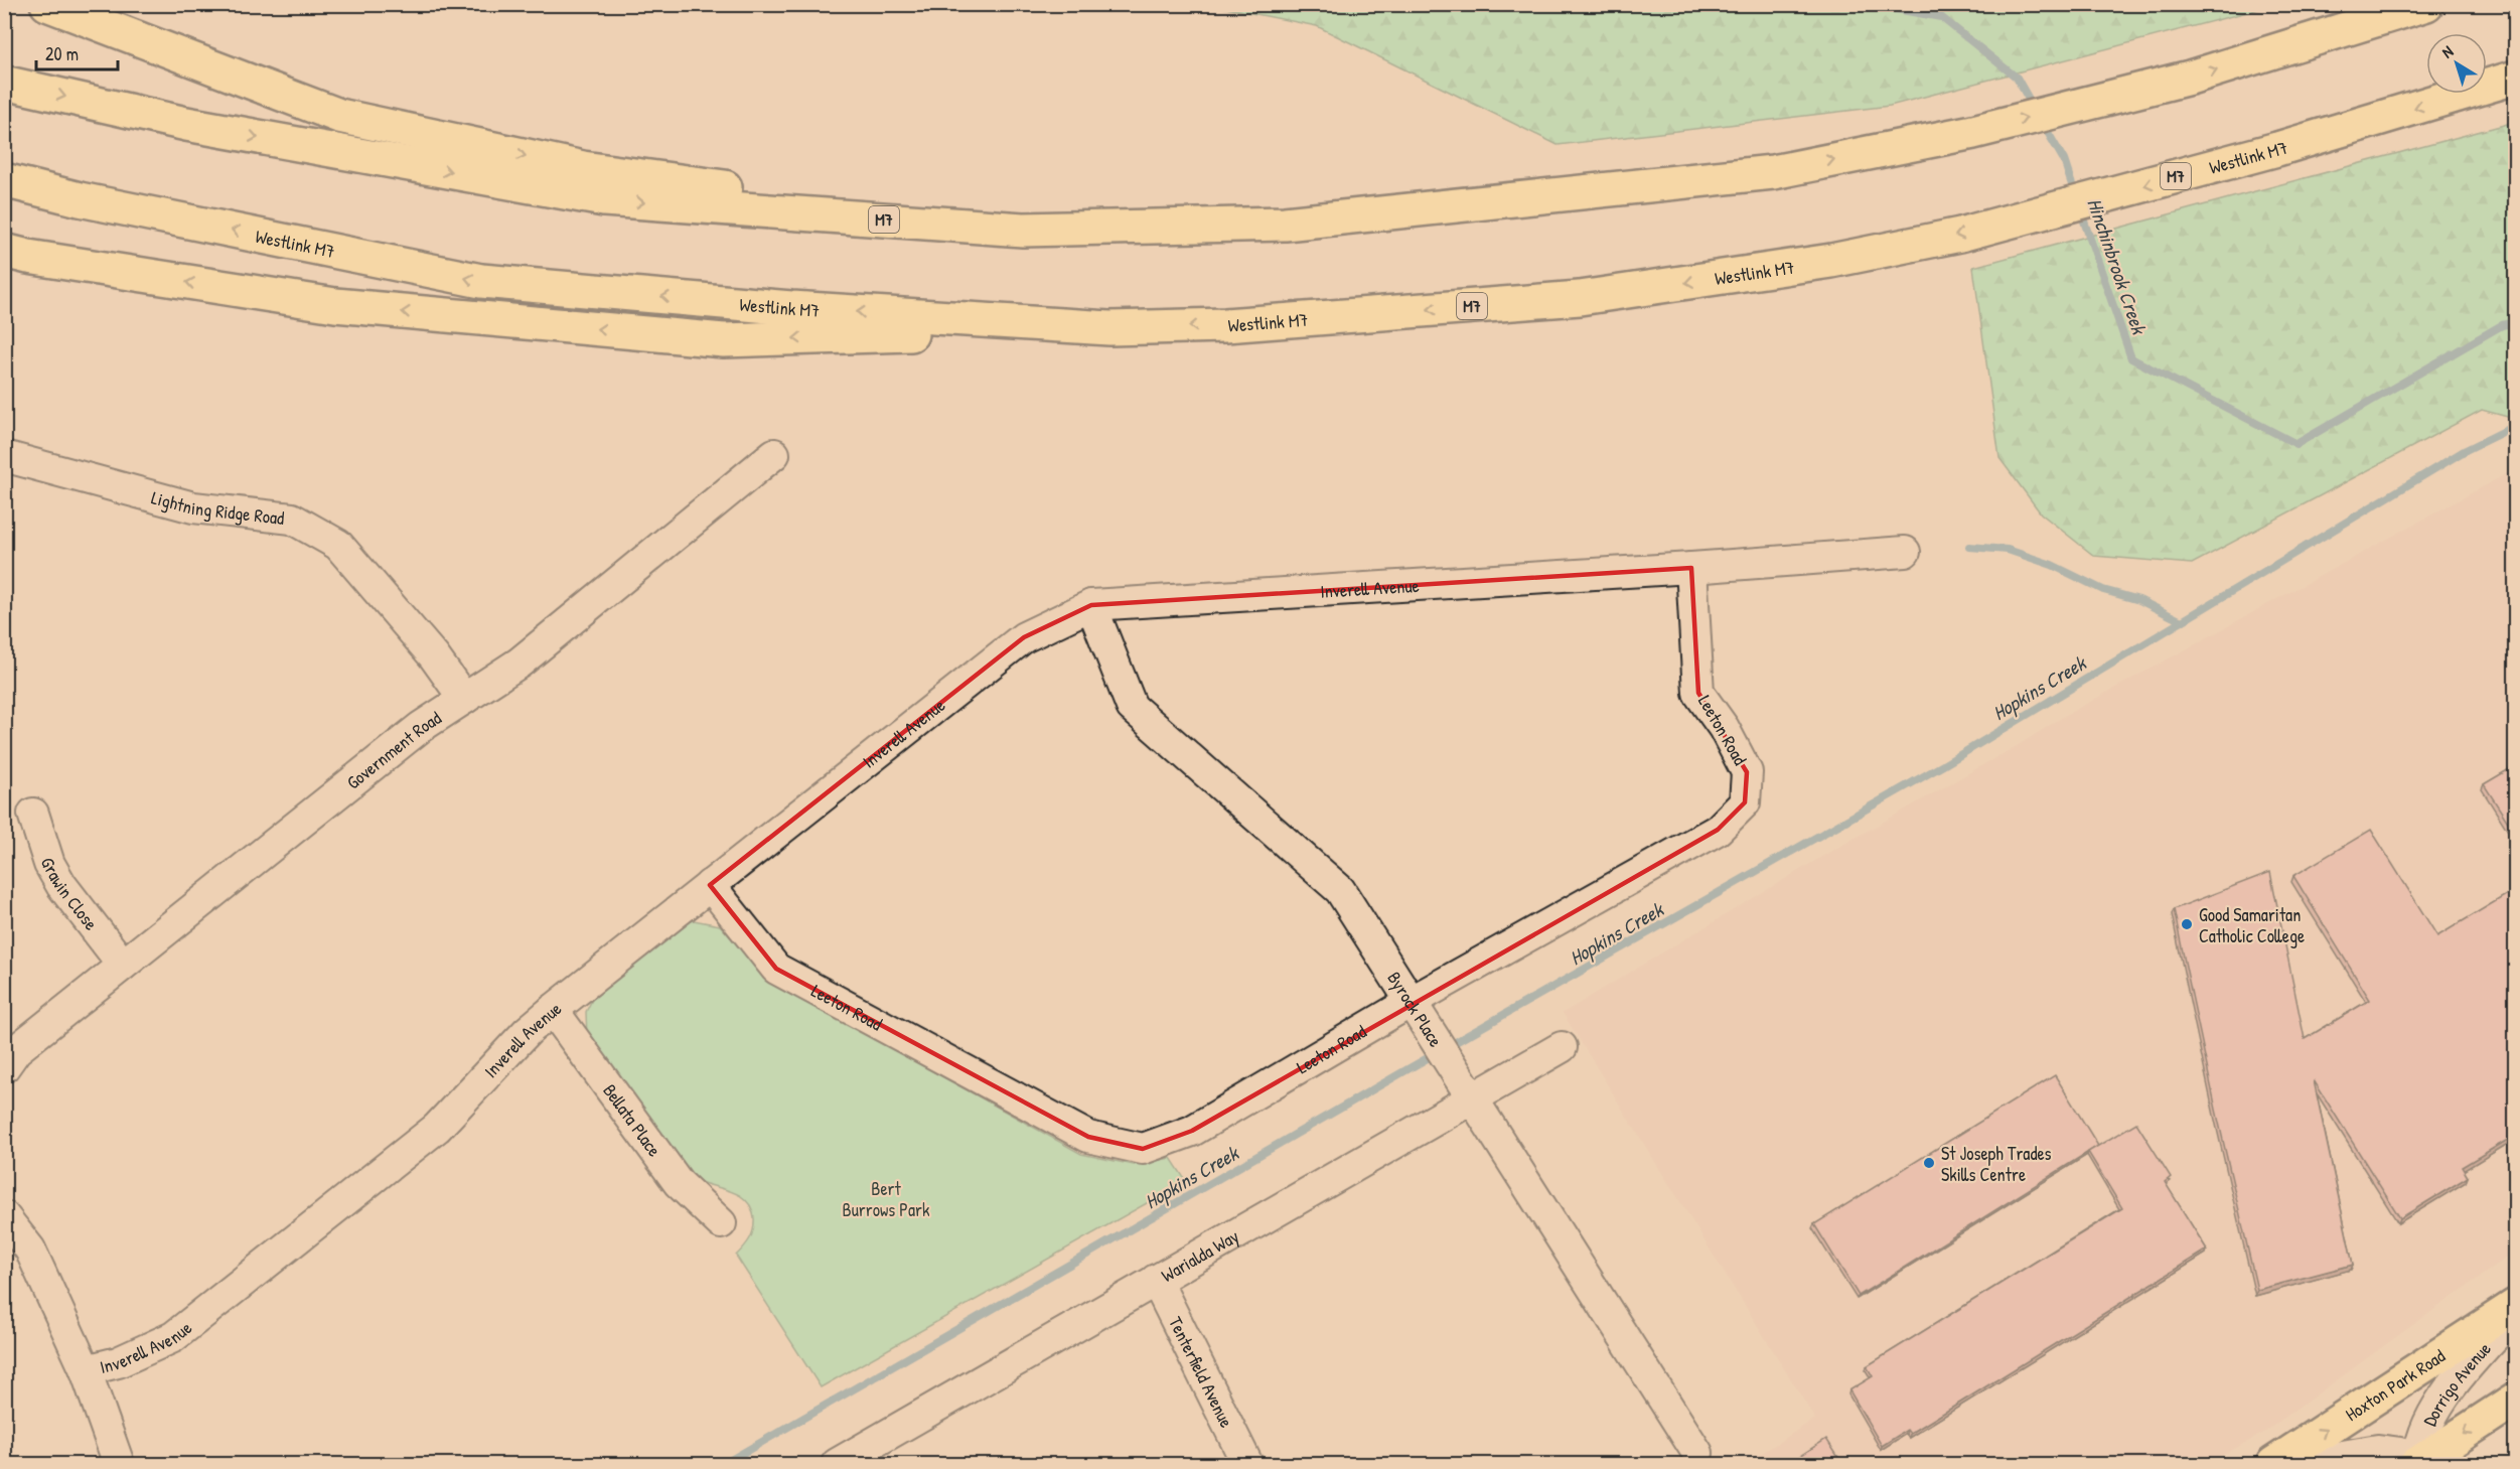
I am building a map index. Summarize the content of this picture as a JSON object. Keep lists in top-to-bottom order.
{
  "streets": {
    "main road": ["Westlink M7", "M7", "Hoxton Park Road"],
    "street": [
      "Lightning Ridge Road",
      "Inverell Avenue",
      "Leeton Road",
      "Government Road",
      "Grawin Close",
      "Byrock Place",
      "Bellata Place",
      "Warialda Way",
      "Tenterfield Avenue",
      "Dorrigo Avenue"
    ]
  },
  "crossings": [
    ["Lightning Ridge Road", "Government Road"],
    ["Inverell Avenue", "Leeton Road"],
    ["Inverell Avenue", "Byrock Place"],
    ["Inverell Avenue", "Bellata Place"],
    ["Leeton Road", "Byrock Place"],
    ["Government Road", "Grawin Close"],
    ["Byrock Place", "Warialda Way"],
    ["Warialda Way", "Tenterfield Avenue"]
  ],
  "water": ["Hinchinbrook Creek", "Hopkins Creek"],
  "parks": ["Bert Burrows Park"],
  "places": ["Good Samaritan Catholic College", "St Joseph Trades Skills Centre"],
  "scale_bar": "20 m",
  "north": "top left"
}
